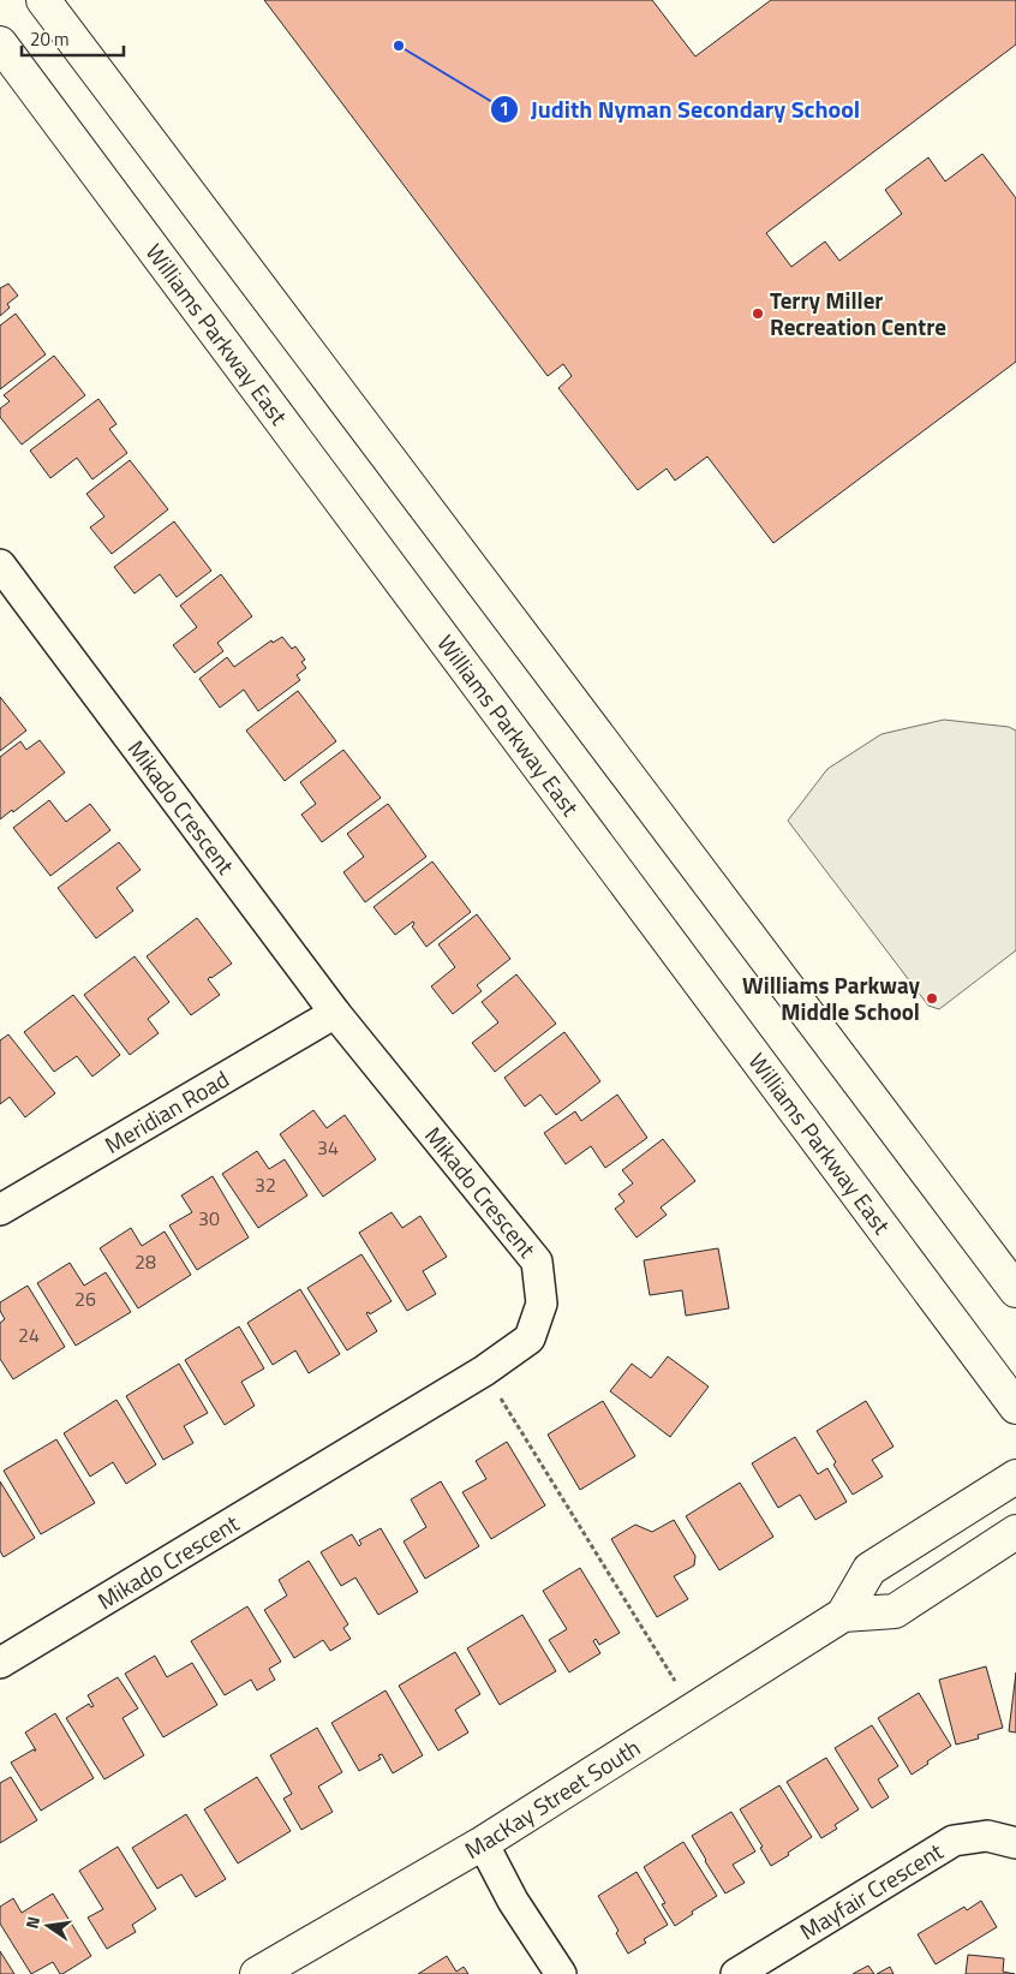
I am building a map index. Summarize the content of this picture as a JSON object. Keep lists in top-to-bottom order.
{
  "streets": {
    "main road": ["Williams Parkway East", "MacKay Street South"],
    "street": ["Mikado Crescent", "Meridian Road", "Mayfair Crescent"]
  },
  "crossings": [
    ["Mikado Crescent", "Meridian Road"]
  ],
  "places": ["Judith Nyman Secondary School", "Terry Miller Recreation Centre", "Williams Parkway Middle School"],
  "house_numbers": [
    "34",
    "32",
    "30",
    "28",
    "26",
    "24"
  ],
  "scale_bar": "20 m",
  "north": "left"
}
